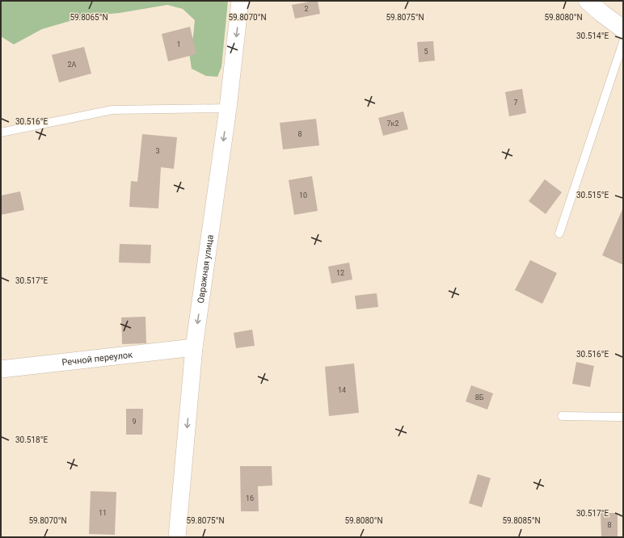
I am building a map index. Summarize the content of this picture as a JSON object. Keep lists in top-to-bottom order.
{
  "streets": {
    "street": ["Овражная улица", "Речной переулок"]
  },
  "crossings": [
    ["Овражная улица", "Речной переулок"]
  ],
  "one_way": ["Овражная улица"],
  "house_numbers": [
    "2",
    "1",
    "5",
    "2А",
    "7",
    "7к2",
    "8",
    "3",
    "10",
    "12",
    "14",
    "8Б",
    "9",
    "16",
    "11",
    "8"
  ],
  "coordinates": [
    "59.8065°N",
    "59.8070°N",
    "59.8075°N",
    "59.8080°N",
    "30.514°E",
    "30.516°E",
    "30.515°E",
    "30.517°E",
    "30.518°E",
    "59.8085°N"
  ]
}
